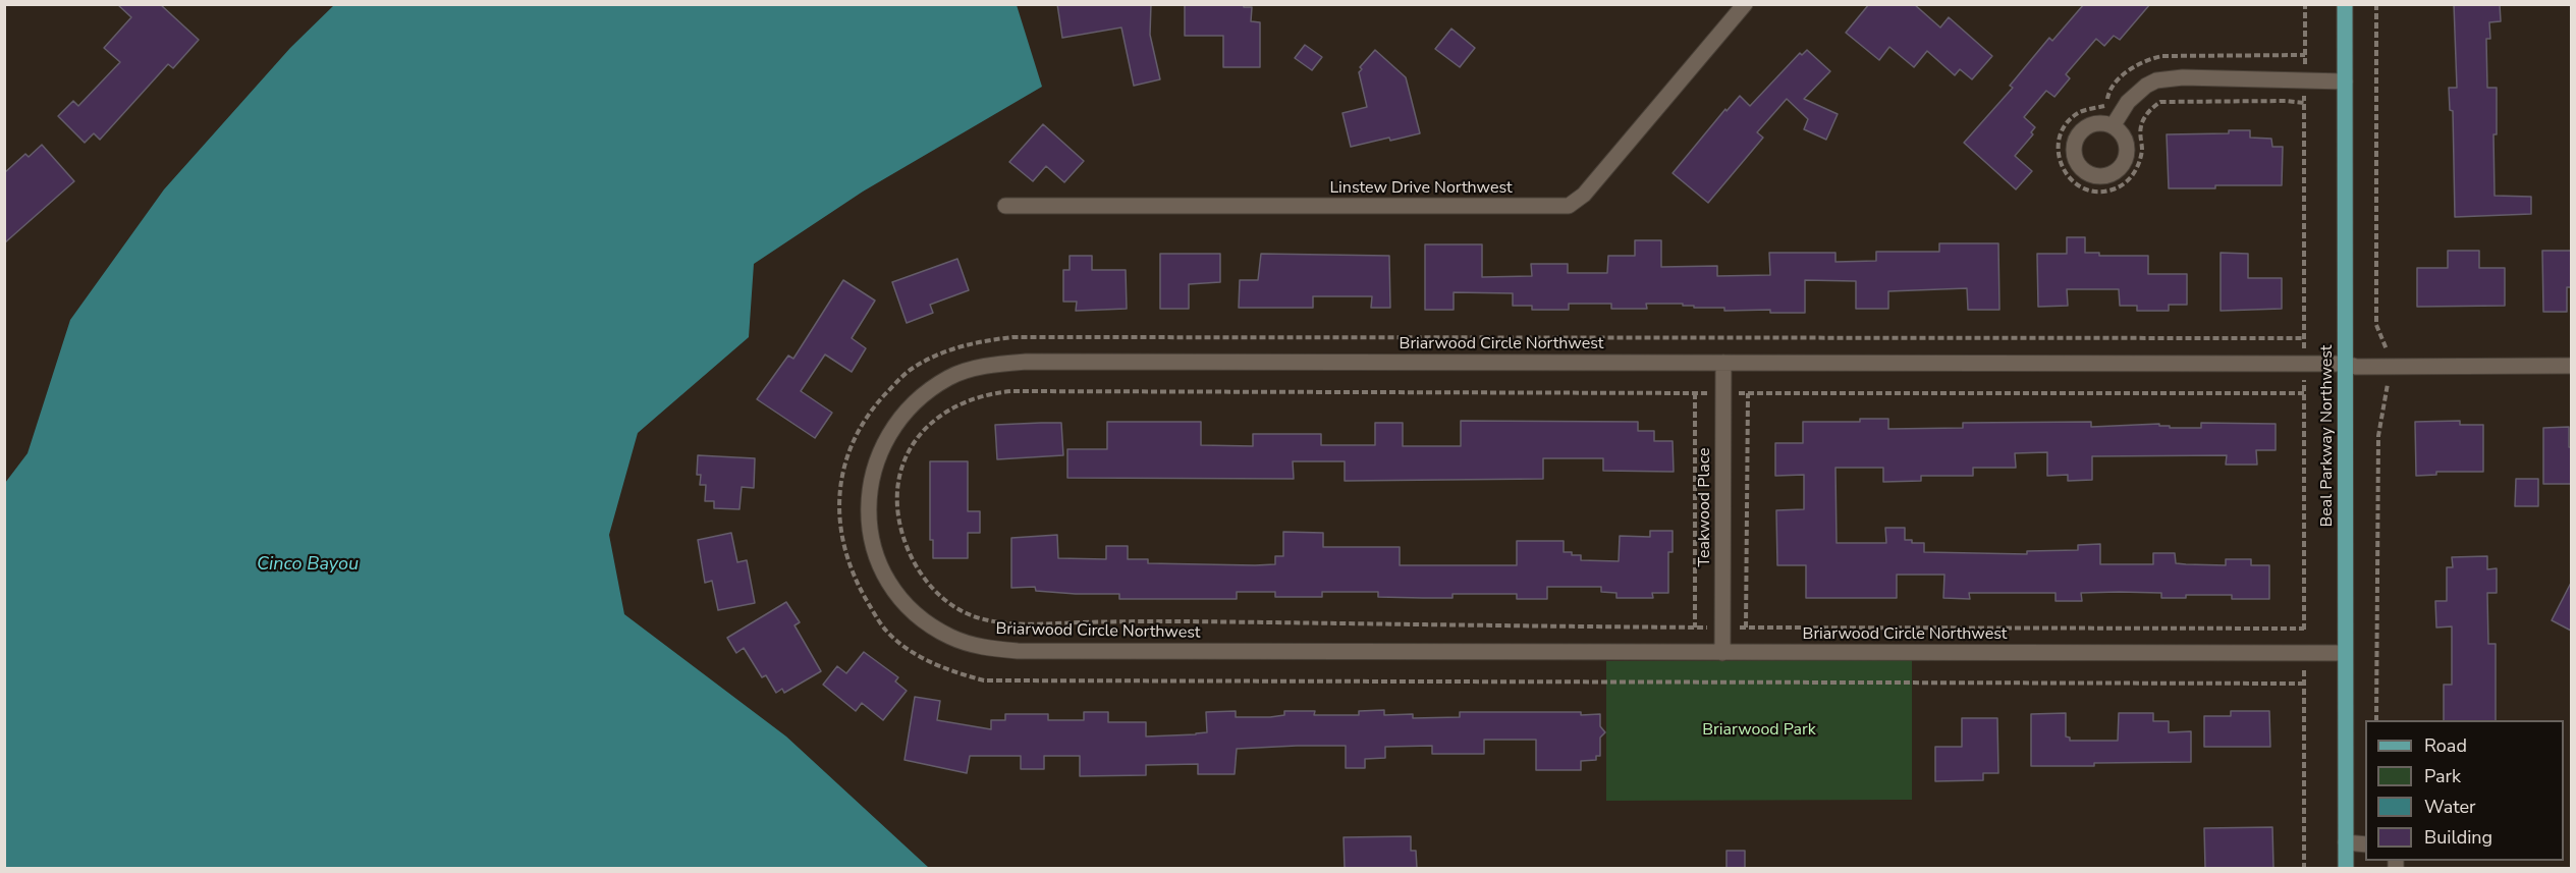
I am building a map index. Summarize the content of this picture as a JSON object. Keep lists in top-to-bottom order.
{
  "streets": {
    "main road": ["Beal Parkway Northwest"],
    "street": ["Linstew Drive Northwest", "Briarwood Circle Northwest", "Teakwood Place"]
  },
  "crossings": [
    ["Briarwood Circle Northwest", "Beal Parkway Northwest"],
    ["Briarwood Circle Northwest", "Teakwood Place"]
  ],
  "water": ["Cinco Bayou"],
  "parks": ["Briarwood Park"],
  "legend": [
    "Road",
    "Park",
    "Water",
    "Building"
  ]
}
